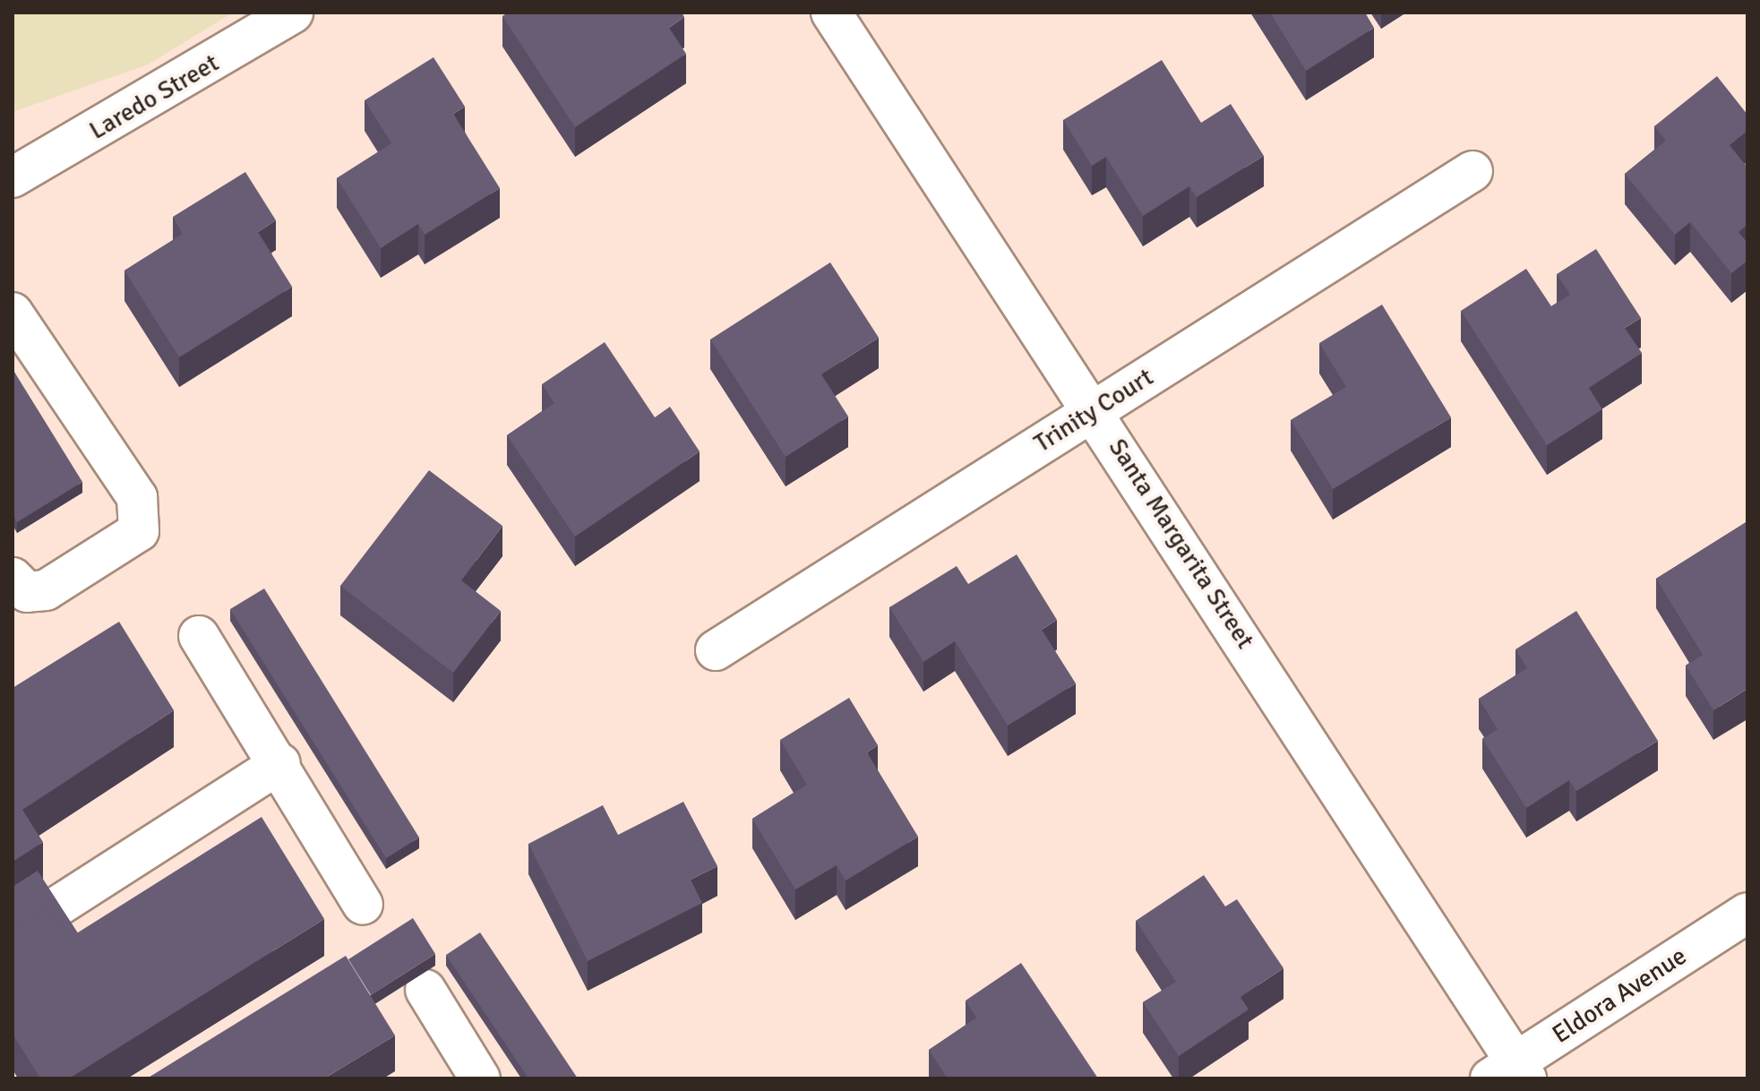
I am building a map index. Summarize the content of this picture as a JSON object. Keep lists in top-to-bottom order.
{
  "streets": {
    "street": [
      "Laredo Street",
      "Trinity Court",
      "Santa Margarita Street",
      "Eldora Avenue"
    ]
  },
  "crossings": [
    ["Trinity Court", "Santa Margarita Street"],
    ["Santa Margarita Street", "Eldora Avenue"]
  ]
}
